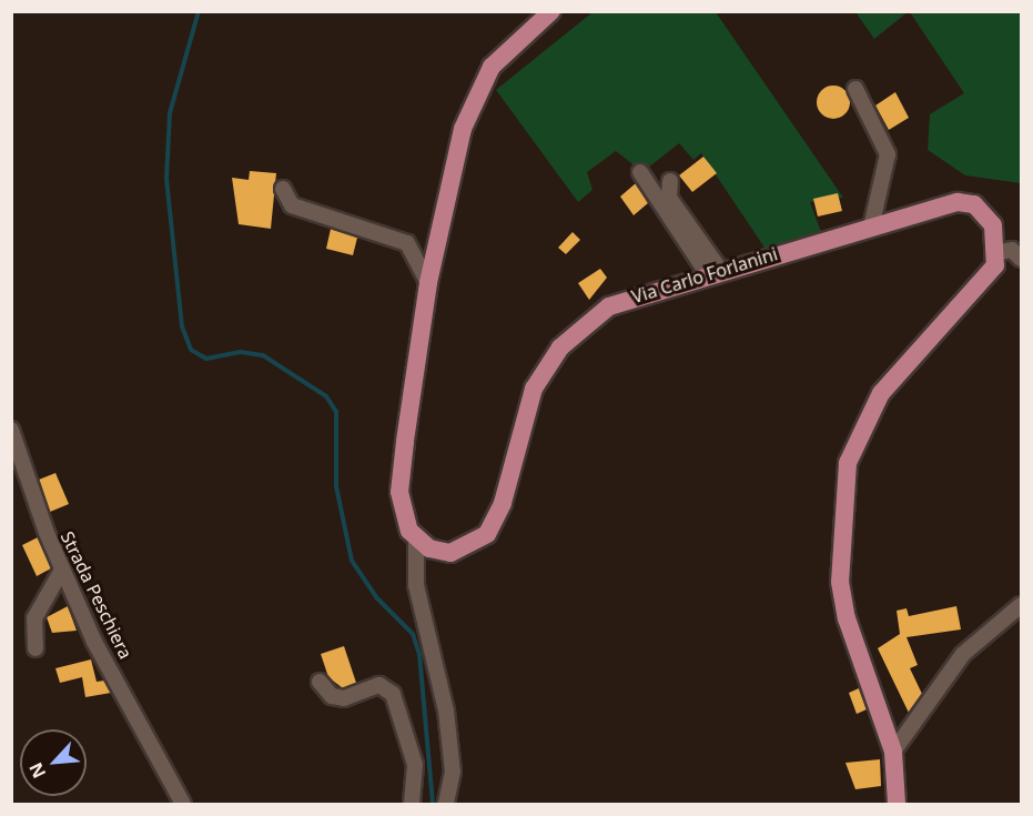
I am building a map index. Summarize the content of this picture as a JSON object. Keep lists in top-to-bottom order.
{
  "streets": {
    "main road": ["Via Carlo Forlanini"],
    "street": ["Strada Peschiera"]
  },
  "north": "bottom left"
}
